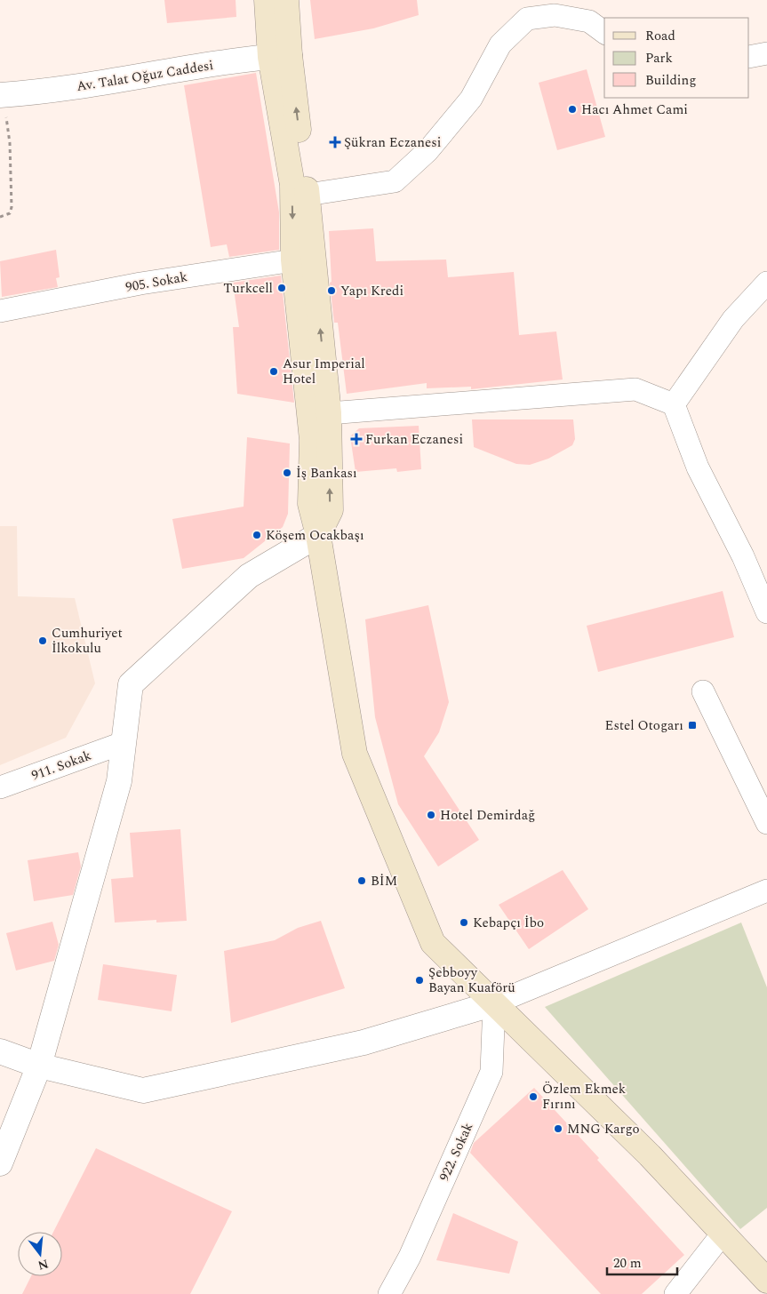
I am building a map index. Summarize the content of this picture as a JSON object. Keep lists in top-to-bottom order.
{
  "streets": {
    "street": [
      "Av. Talat Oğuz Caddesi",
      "905. Sokak",
      "911. Sokak",
      "922. Sokak"
    ]
  },
  "places": {
    "other": [
      "Hacı Ahmet Cami",
      "Turkcell",
      "Yapı Kredi",
      "Asur Imperial Hotel",
      "İş Bankası",
      "Köşem Ocakbaşı",
      "Cumhuriyet İlkokulu",
      "Hotel Demirdağ",
      "BİM",
      "Kebapçı İbo",
      "Şebboyy Bayan Kuaförü",
      "Özlem Ekmek Fırını",
      "MNG Kargo"
    ],
    "health": ["Şükran Eczanesi", "Furkan Eczanesi"],
    "transit": ["Estel Otogarı"]
  },
  "legend": ["Road", "Park", "Building"],
  "scale_bar": "20 m",
  "north": "bottom"
}
